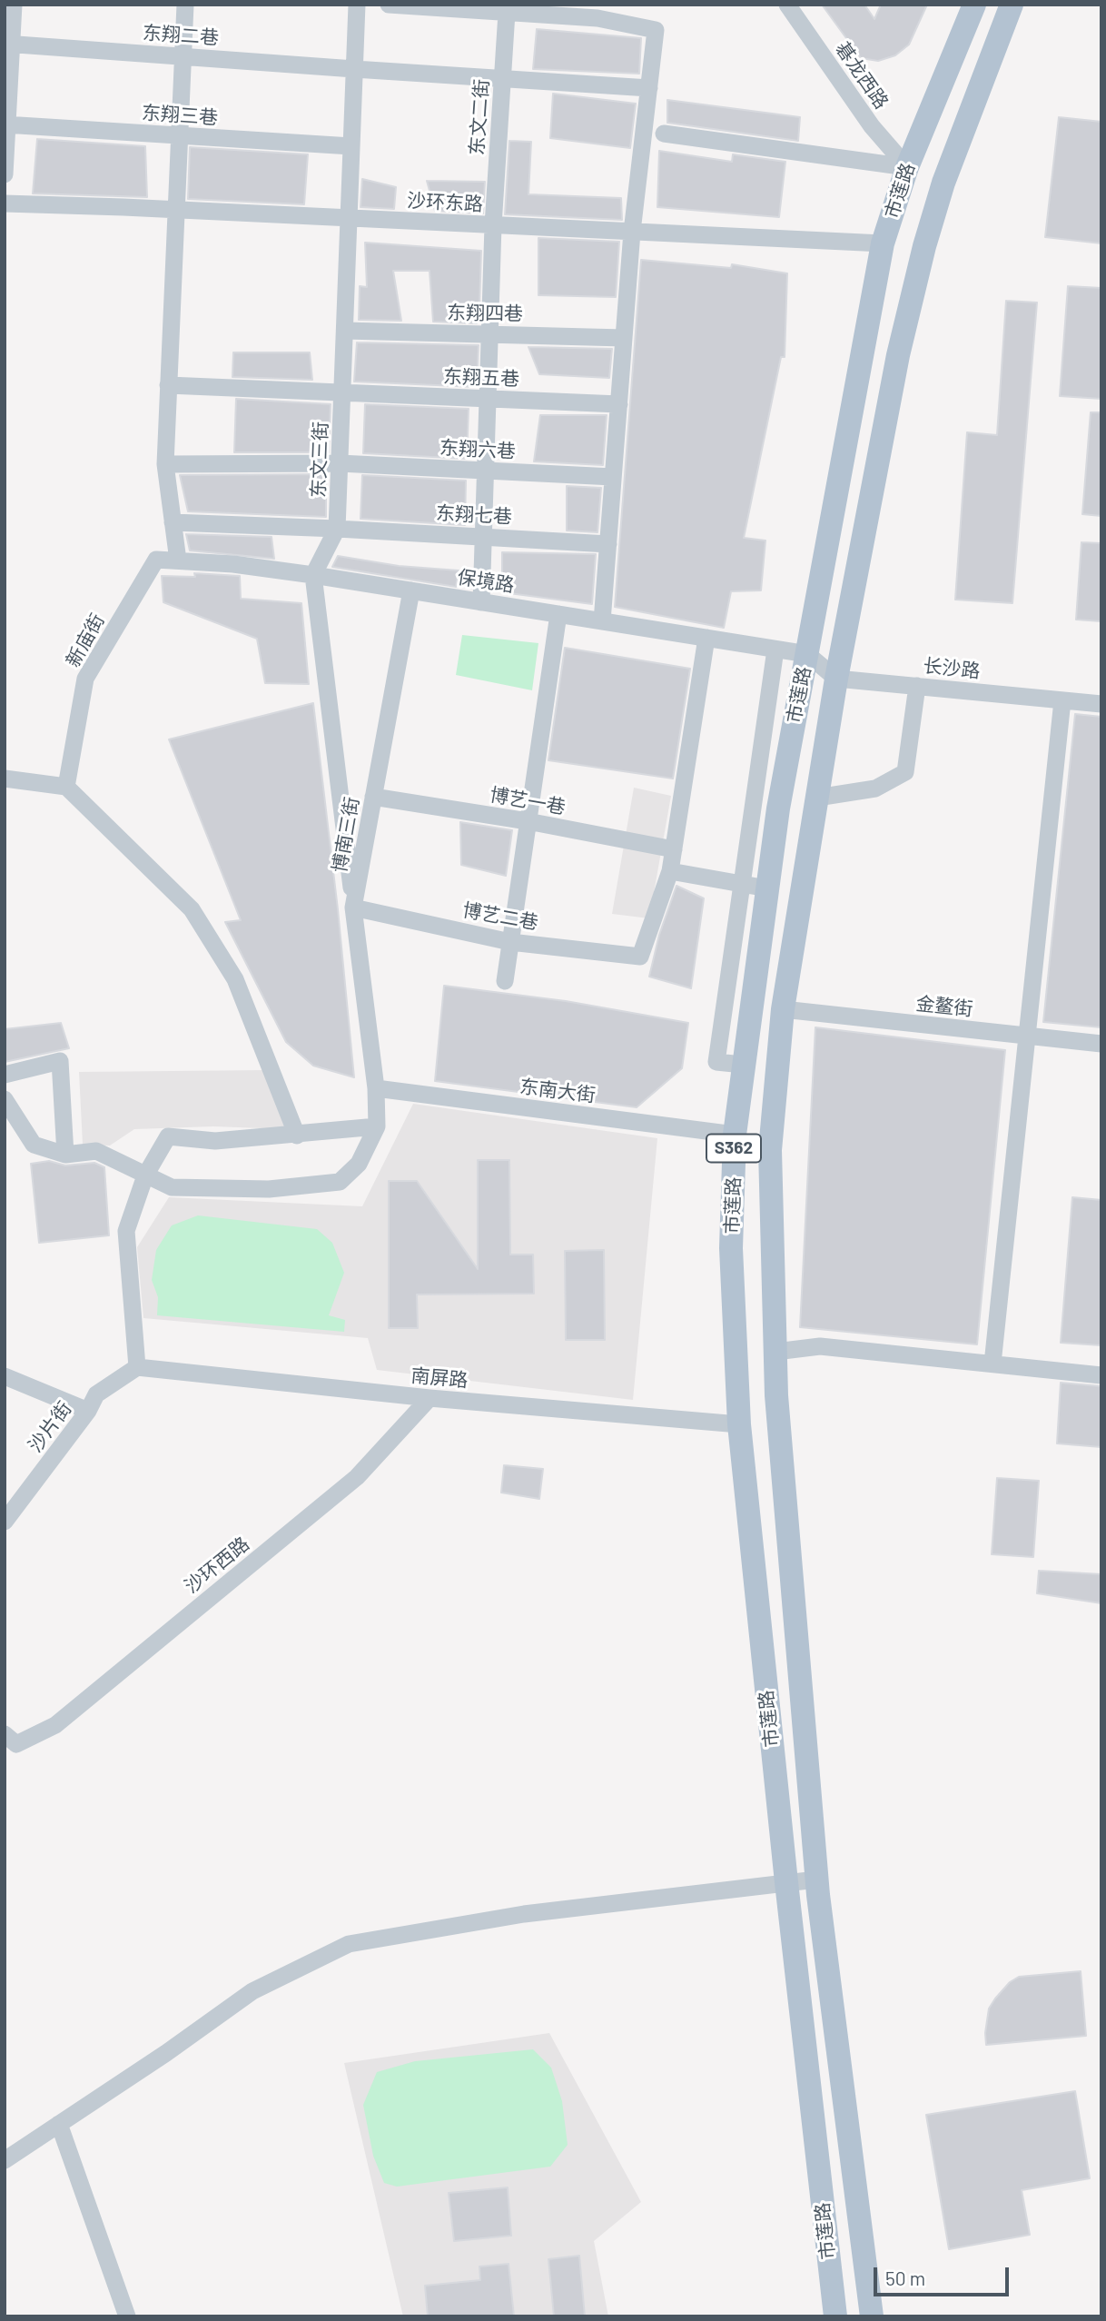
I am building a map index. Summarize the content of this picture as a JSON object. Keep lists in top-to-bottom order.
{
  "streets": {
    "main road": ["市莲路", "S362"],
    "street": [
      "东翔二巷",
      "碁龙西路",
      "东翔三巷",
      "东文二街",
      "沙环东路",
      "东翔四巷",
      "东翔五巷",
      "东翔六巷",
      "东文三街",
      "东翔七巷",
      "保境路",
      "新庙街",
      "长沙路",
      "博艺一巷",
      "博南三街",
      "博艺二巷",
      "金鳌街",
      "东南大街",
      "南屏路",
      "沙片街",
      "沙环西路"
    ]
  },
  "crossings": [
    ["东翔二巷", "东文三街"],
    ["碁龙西路", "市莲路"],
    ["东翔三巷", "东文三街"],
    ["东文二街", "沙环东路"],
    ["东文二街", "保境路"],
    ["市莲路", "沙环东路"],
    ["市莲路", "保境路"],
    ["市莲路", "长沙路"],
    ["市莲路", "金鳌街"],
    ["市莲路", "东南大街"],
    ["市莲路", "南屏路"],
    ["沙环东路", "东文三街"],
    ["东翔四巷", "东文三街"],
    ["东翔五巷", "东文三街"],
    ["东翔六巷", "东文三街"],
    ["东文三街", "东翔七巷"],
    ["东文三街", "保境路"],
    ["保境路", "新庙街"],
    ["保境路", "博南三街"],
    ["博艺一巷", "博南三街"],
    ["博南三街", "博艺二巷"],
    ["博南三街", "东南大街"],
    ["南屏路", "沙片街"],
    ["南屏路", "沙环西路"]
  ],
  "scale_bar": "50 m"
}
